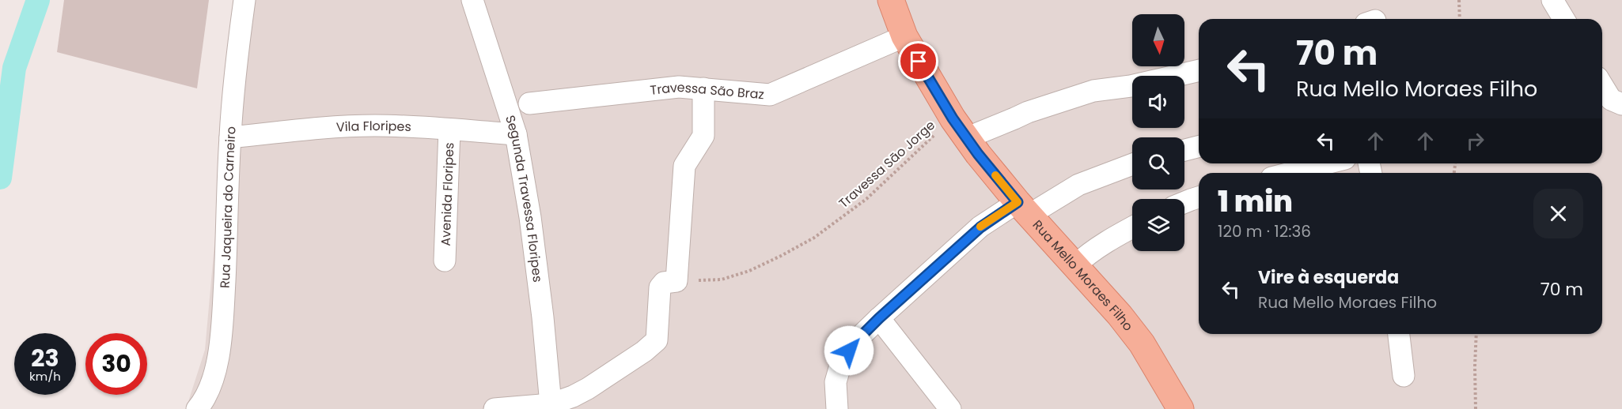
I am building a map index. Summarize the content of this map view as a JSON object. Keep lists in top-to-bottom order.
{
  "streets": {
    "main road": ["Rua Mello Moraes Filho"],
    "street": [
      "Travessa São Braz",
      "Vila Floripes",
      "Avenida Floripes",
      "Segunda Travessa Floripes",
      "Rua Jaqueira do Carneiro"
    ],
    "path": ["Travessa Sāo Jorge"]
  },
  "crossings": [
    ["Travessa São Braz", "Rua Mello Moraes Filho"],
    ["Vila Floripes", "Avenida Floripes"],
    ["Vila Floripes", "Segunda Travessa Floripes"],
    ["Vila Floripes", "Rua Jaqueira do Carneiro"],
    ["Travessa Sāo Jorge", "Rua Mello Moraes Filho"]
  ],
  "north": "bottom",
  "page": {
    "turn": ["70 m", "Rua Mello Moraes Filho"],
    "heading": ["1 min", "120 m · 12:36"],
    "list": [
      {
        "name": "Vire à esquerda",
        "note": "Rua Mello Moraes Filho",
        "value": "70 m"
      }
    ],
    "speed": "23 km/h",
    "limit": "30"
  }
}
